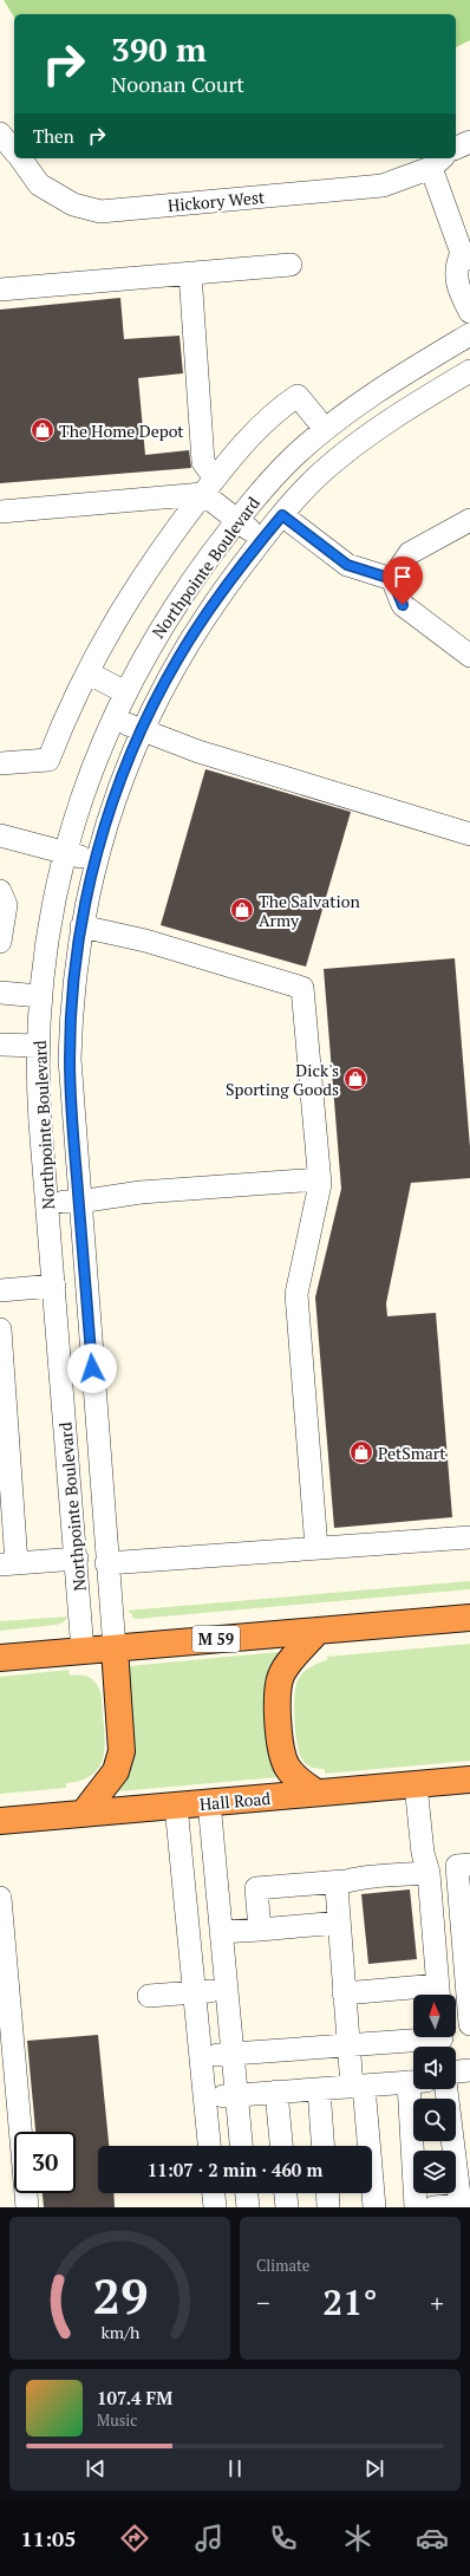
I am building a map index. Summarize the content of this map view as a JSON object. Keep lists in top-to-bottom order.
{
  "streets": {
    "highway": ["M 59", "Hall Road"],
    "street": ["Hickory West", "Northpointe Boulevard"]
  },
  "crossings": [
    ["Northpointe Boulevard", "M 59"]
  ],
  "places": {
    "shop": [
      "The Home Depot",
      "The Salvation Army",
      "Dick's Sporting Goods",
      "PetSmart"
    ]
  },
  "north": "top",
  "page": {
    "turn": ["390 m", "Noonan Court"],
    "then": "Then",
    "limit": "30",
    "trip": "11:07 · 2 min · 460 m",
    "tile": "Climate",
    "heat": ["−", "21°", "+"],
    "song": ["107.4 FM", "Music"],
    "tabs": "11:05",
    "gauge": ["29", "km/h"]
  }
}
